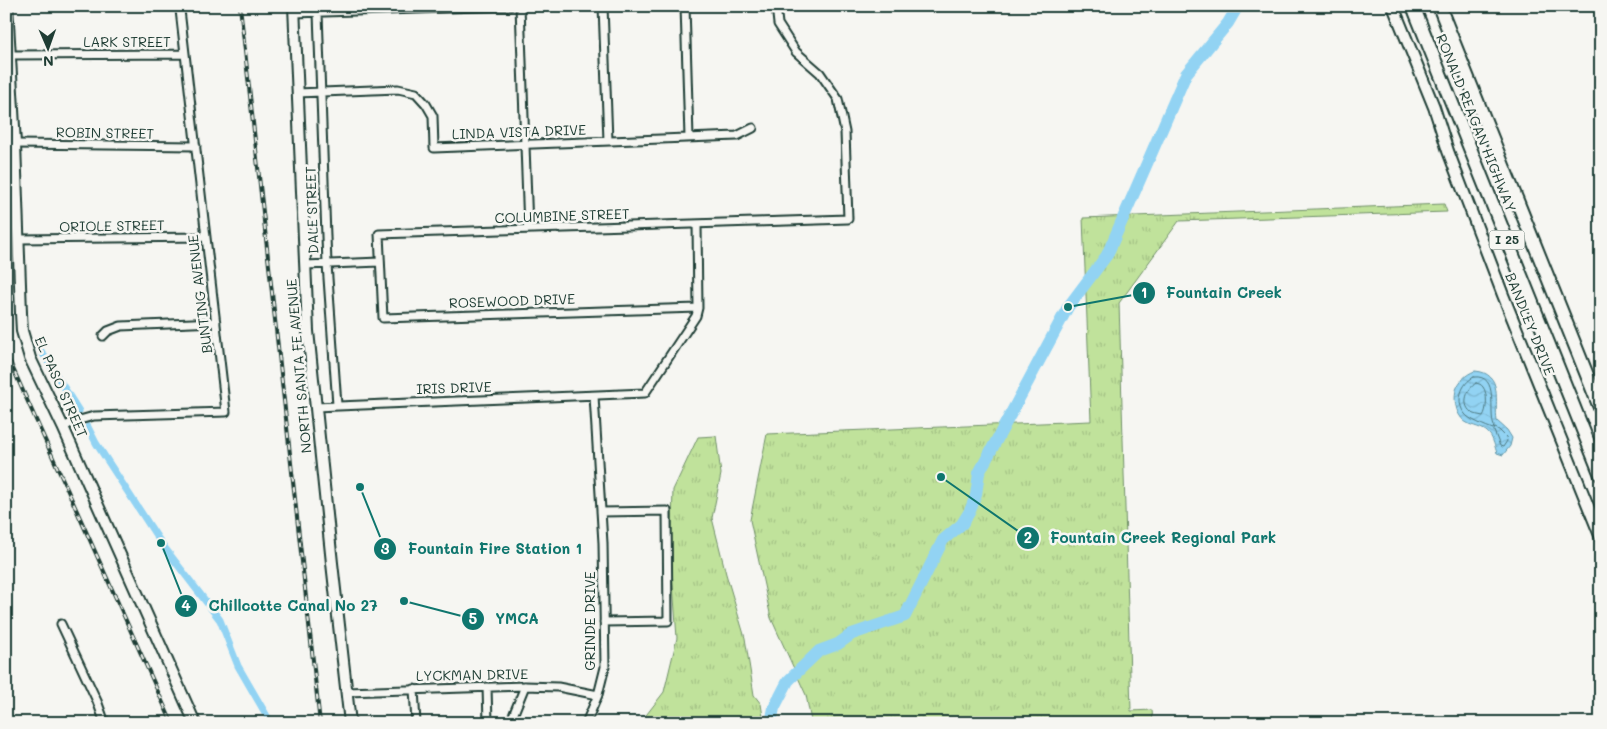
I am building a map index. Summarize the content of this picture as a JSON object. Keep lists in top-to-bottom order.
{
  "streets": {
    "highway": ["RONALD REAGAN HIGHWAY", "I 25"],
    "main road": ["BANDLEY DRIVE", "NORTH SANTA FE AVENUE", "EL PASO STREET"],
    "street": [
      "LARK STREET",
      "LINDA VISTA DRIVE",
      "ROBIN STREET",
      "DALE STREET",
      "COLUMBINE STREET",
      "ORIOLE STREET",
      "BUNTING AVENUE",
      "ROSEWOOD DRIVE",
      "IRIS DRIVE",
      "GRINDE DRIVE",
      "LYCKMAN DRIVE"
    ]
  },
  "crossings": [
    ["LARK STREET", "BUNTING AVENUE"],
    ["LARK STREET", "EL PASO STREET"],
    ["LINDA VISTA DRIVE", "DALE STREET"],
    ["LINDA VISTA DRIVE", "NORTH SANTA FE AVENUE"],
    ["ROBIN STREET", "BUNTING AVENUE"],
    ["ROBIN STREET", "EL PASO STREET"],
    ["DALE STREET", "IRIS DRIVE"],
    ["COLUMBINE STREET", "ROSEWOOD DRIVE"],
    ["ORIOLE STREET", "BUNTING AVENUE"],
    ["ORIOLE STREET", "EL PASO STREET"],
    ["BUNTING AVENUE", "EL PASO STREET"],
    ["ROSEWOOD DRIVE", "IRIS DRIVE"],
    ["NORTH SANTA FE AVENUE", "IRIS DRIVE"],
    ["NORTH SANTA FE AVENUE", "LYCKMAN DRIVE"],
    ["IRIS DRIVE", "GRINDE DRIVE"],
    ["GRINDE DRIVE", "LYCKMAN DRIVE"]
  ],
  "places": [
    "Fountain Creek",
    "Fountain Creek Regional Park",
    "Fountain Fire Station 1",
    "Chillcotte Canal No 27",
    "YMCA"
  ],
  "north": "bottom"
}
